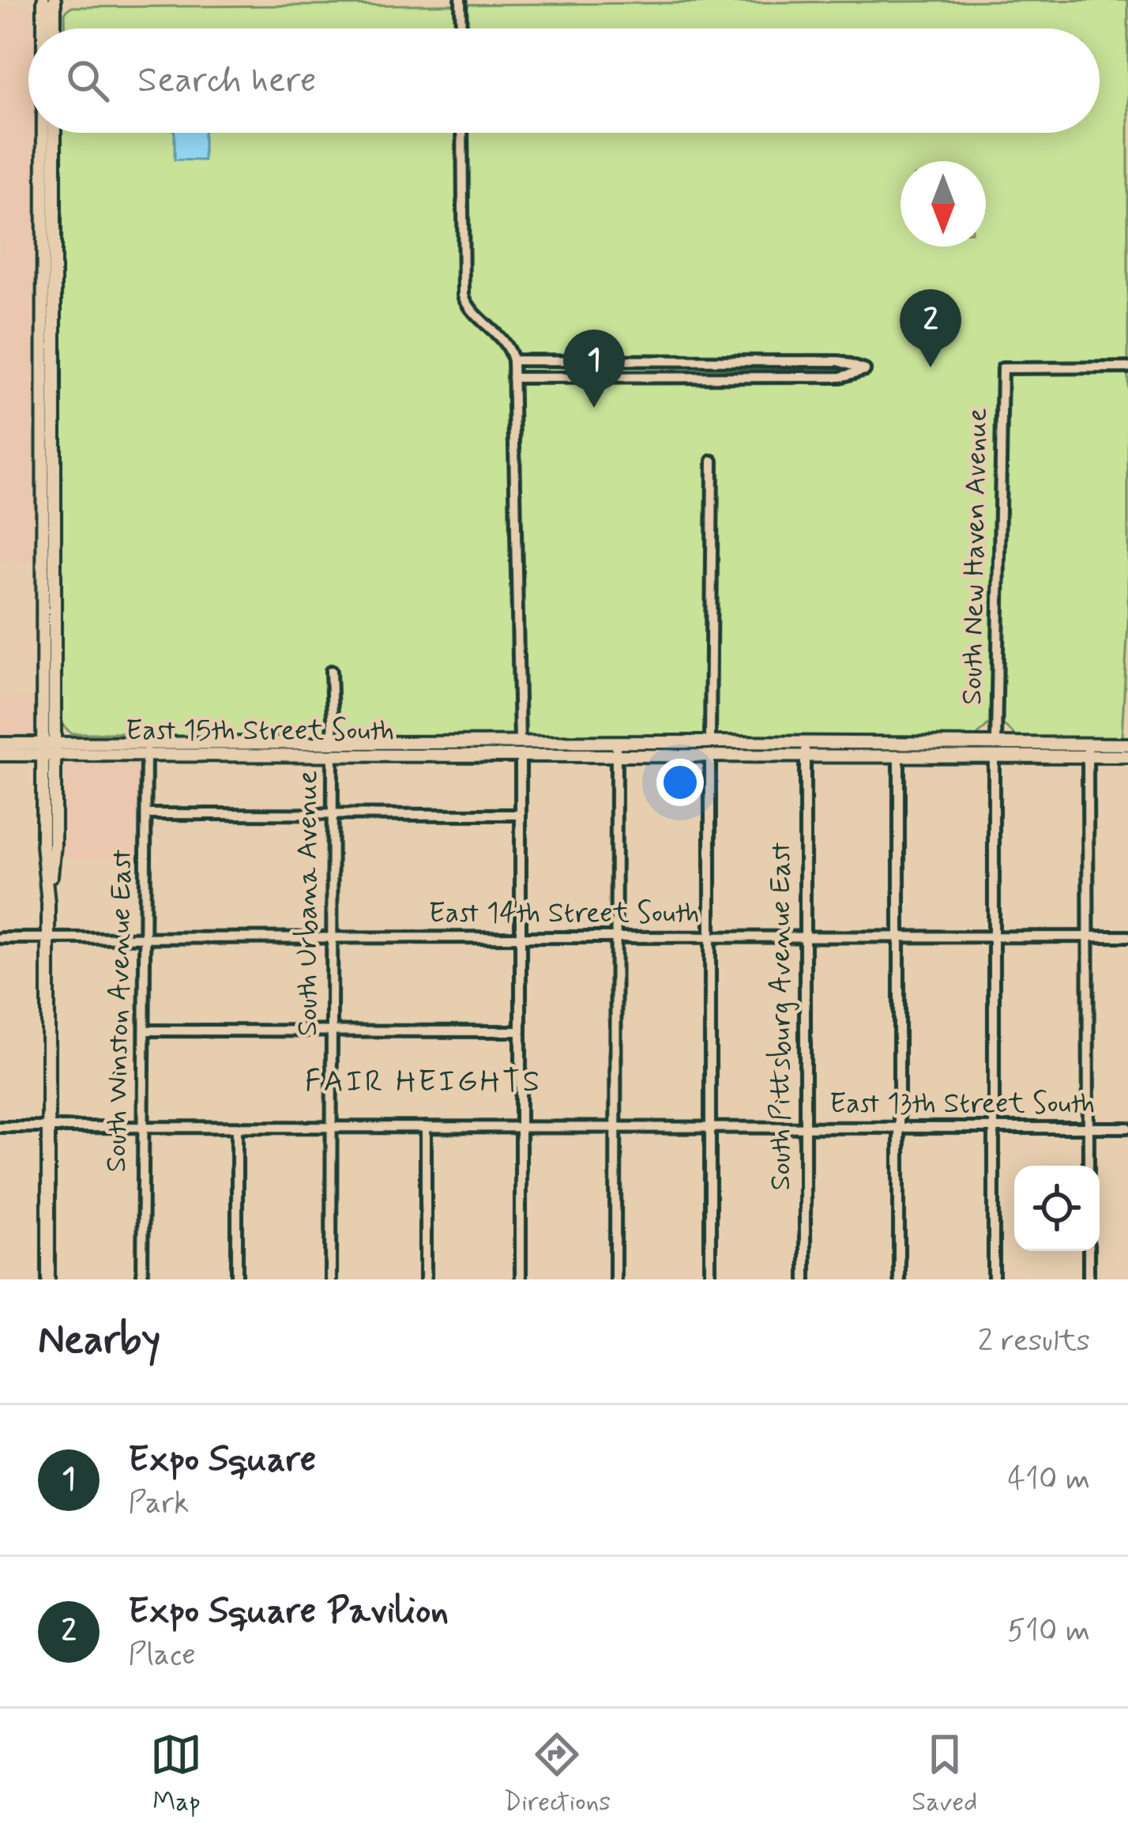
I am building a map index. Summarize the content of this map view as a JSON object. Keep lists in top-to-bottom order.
{
  "streets": {
    "main road": ["East 15th Street South"],
    "street": [
      "South New Haven Avenue",
      "South Urbana Avenue",
      "East 14th Street South",
      "South Winston Avenue East",
      "South Pittsburg Avenue East",
      "East 13th Street South"
    ]
  },
  "crossings": [
    ["South New Haven Avenue", "East 14th Street South"],
    ["South New Haven Avenue", "East 13th Street South"],
    ["East 15th Street South", "South Urbana Avenue"],
    ["East 15th Street South", "South Winston Avenue East"],
    ["South Urbana Avenue", "East 14th Street South"],
    ["South Urbana Avenue", "East 13th Street South"],
    ["East 14th Street South", "South Winston Avenue East"],
    ["East 14th Street South", "South Pittsburg Avenue East"],
    ["South Winston Avenue East", "East 13th Street South"],
    ["South Pittsburg Avenue East", "East 13th Street South"]
  ],
  "districts": ["FAIR HEIGHTS"],
  "north": "bottom",
  "page": {
    "search": "Search here",
    "pins": ["2", "1"],
    "heading": ["Nearby", "2 results"],
    "list": [
      {
        "mark": "1",
        "name": "Expo Square",
        "note": "Park",
        "value": "410 m"
      },
      {
        "mark": "2",
        "name": "Expo Square Pavilion",
        "note": "Place",
        "value": "510 m"
      }
    ],
    "nav": ["Map", "Directions", "Saved"]
  }
}
